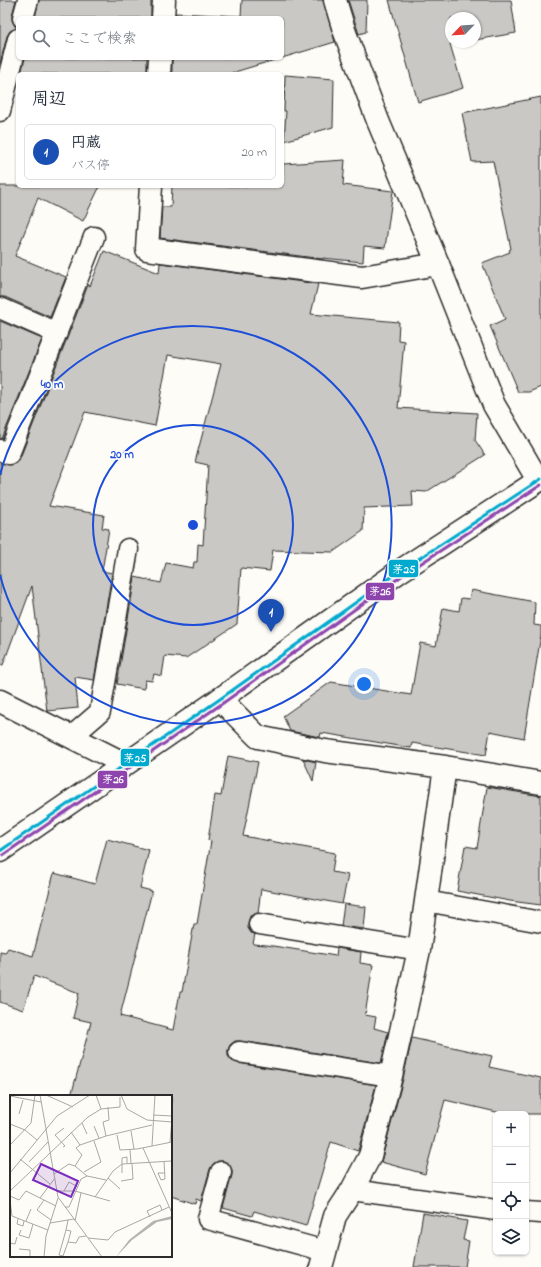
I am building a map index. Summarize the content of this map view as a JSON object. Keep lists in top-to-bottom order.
{
  "lines": ["transit line 茅25", "transit line 茅26"],
  "north": "bottom left",
  "page": {
    "search": "ここで検索",
    "heading": "周辺",
    "list": [
      {
        "mark": "1",
        "name": "円蔵",
        "note": "バス停",
        "value": "20 m"
      }
    ],
    "pins": "1",
    "map_buttons": ["+", "−"]
  },
  "rings": ["40 m", "20 m"]
}
